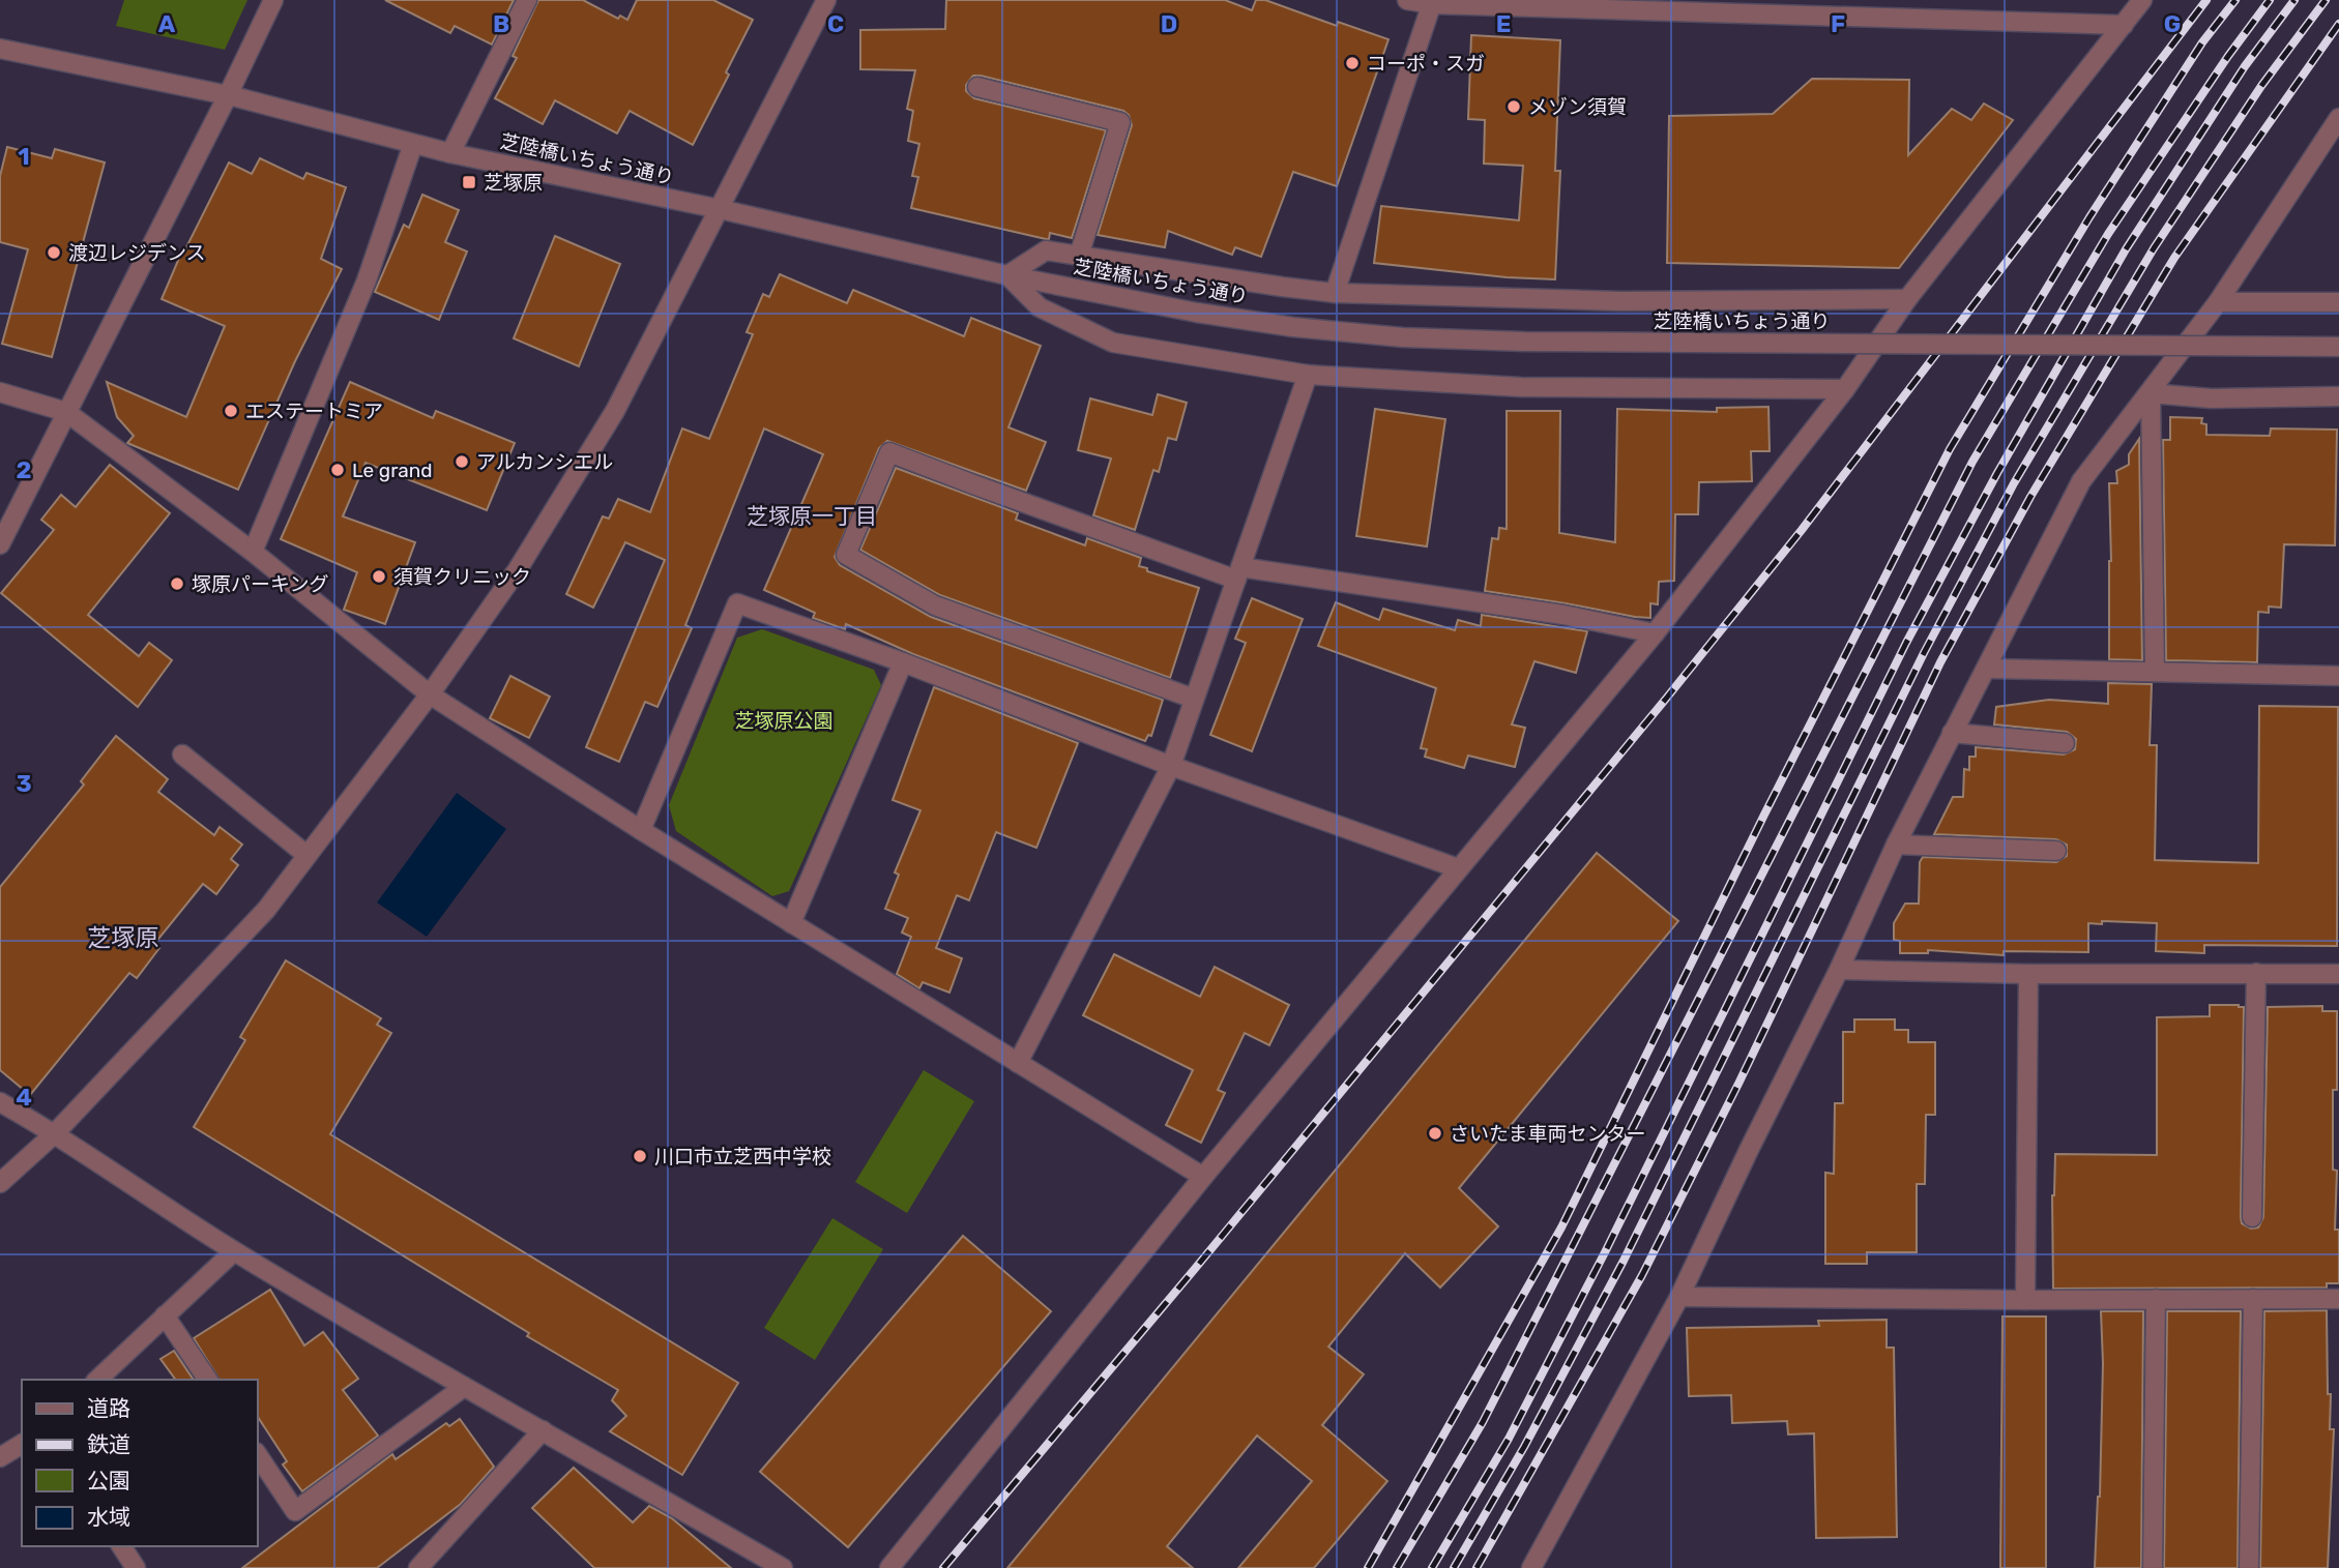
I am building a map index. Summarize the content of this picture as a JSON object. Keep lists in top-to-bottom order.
{
  "streets": {
    "street": ["芝陸橋いちょう通り"]
  },
  "districts": ["芝塚原一丁目", "芝塚原"],
  "parks": ["芝塚原公園"],
  "places": {
    "other": [
      "コーポ・スガ",
      "メゾン須賀",
      "渡辺レジデンス",
      "エステートミア",
      "アルカンシエル",
      "Le grand",
      "須賀クリニック",
      "塚原パーキング",
      "さいたま車両センター",
      "川口市立芝西中学校"
    ],
    "transit": ["芝塚原"]
  },
  "legend": [
    "道路",
    "鉄道",
    "公園",
    "水域"
  ],
  "grid": {
    "columns": [
      "A",
      "B",
      "C",
      "D",
      "E",
      "F",
      "G"
    ],
    "rows": [
      "1",
      "2",
      "3",
      "4"
    ]
  }
}
